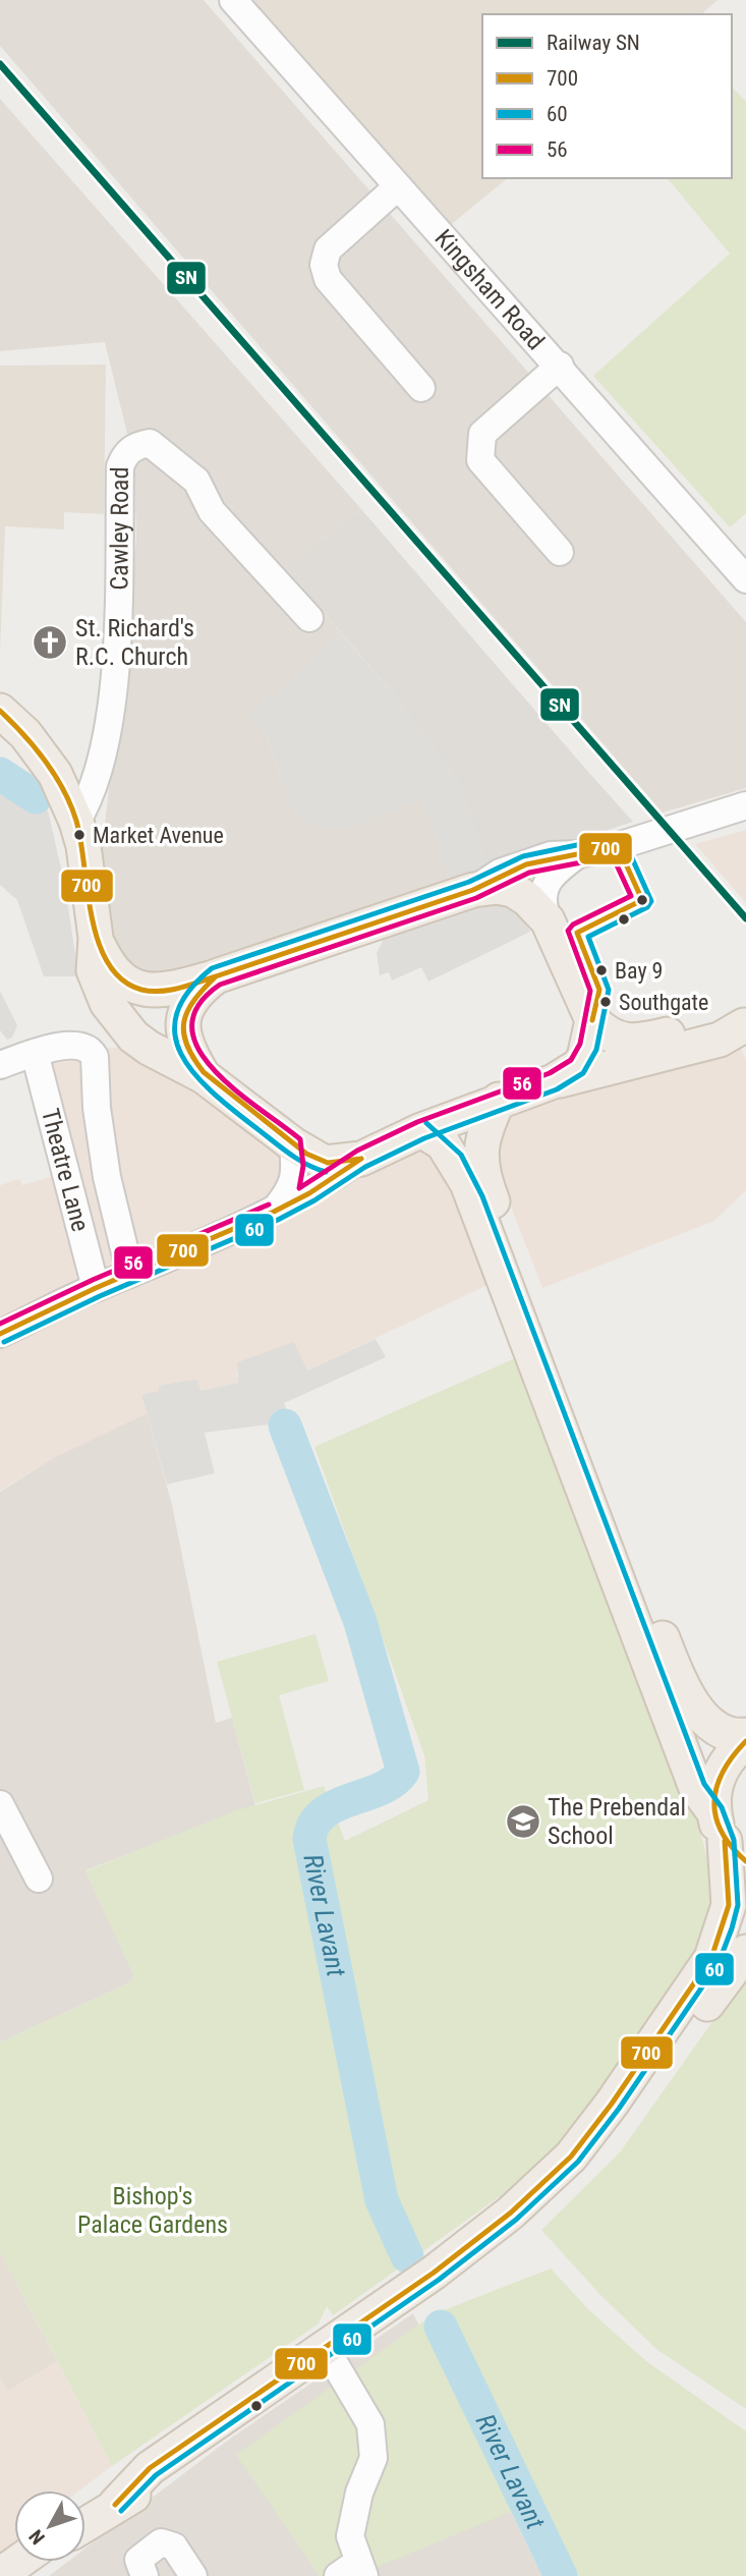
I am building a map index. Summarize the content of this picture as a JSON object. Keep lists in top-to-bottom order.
{
  "streets": {
    "street": ["Kingsham Road", "Cawley Road", "Theatre Lane"]
  },
  "water": ["River Lavant"],
  "parks": ["Bishop's Palace Gardens"],
  "places": {
    "church": ["St. Richard's R.C. Church"],
    "other": ["Market Avenue", "Bay 9", "Southgate"],
    "school or university": ["The Prebendal School"]
  },
  "lines": [
    "rail line SN",
    "transit line 700",
    "transit line 60",
    "transit line 56"
  ],
  "legend": [
    "Railway SN",
    "700",
    "60",
    "56"
  ],
  "north": "bottom left"
}
